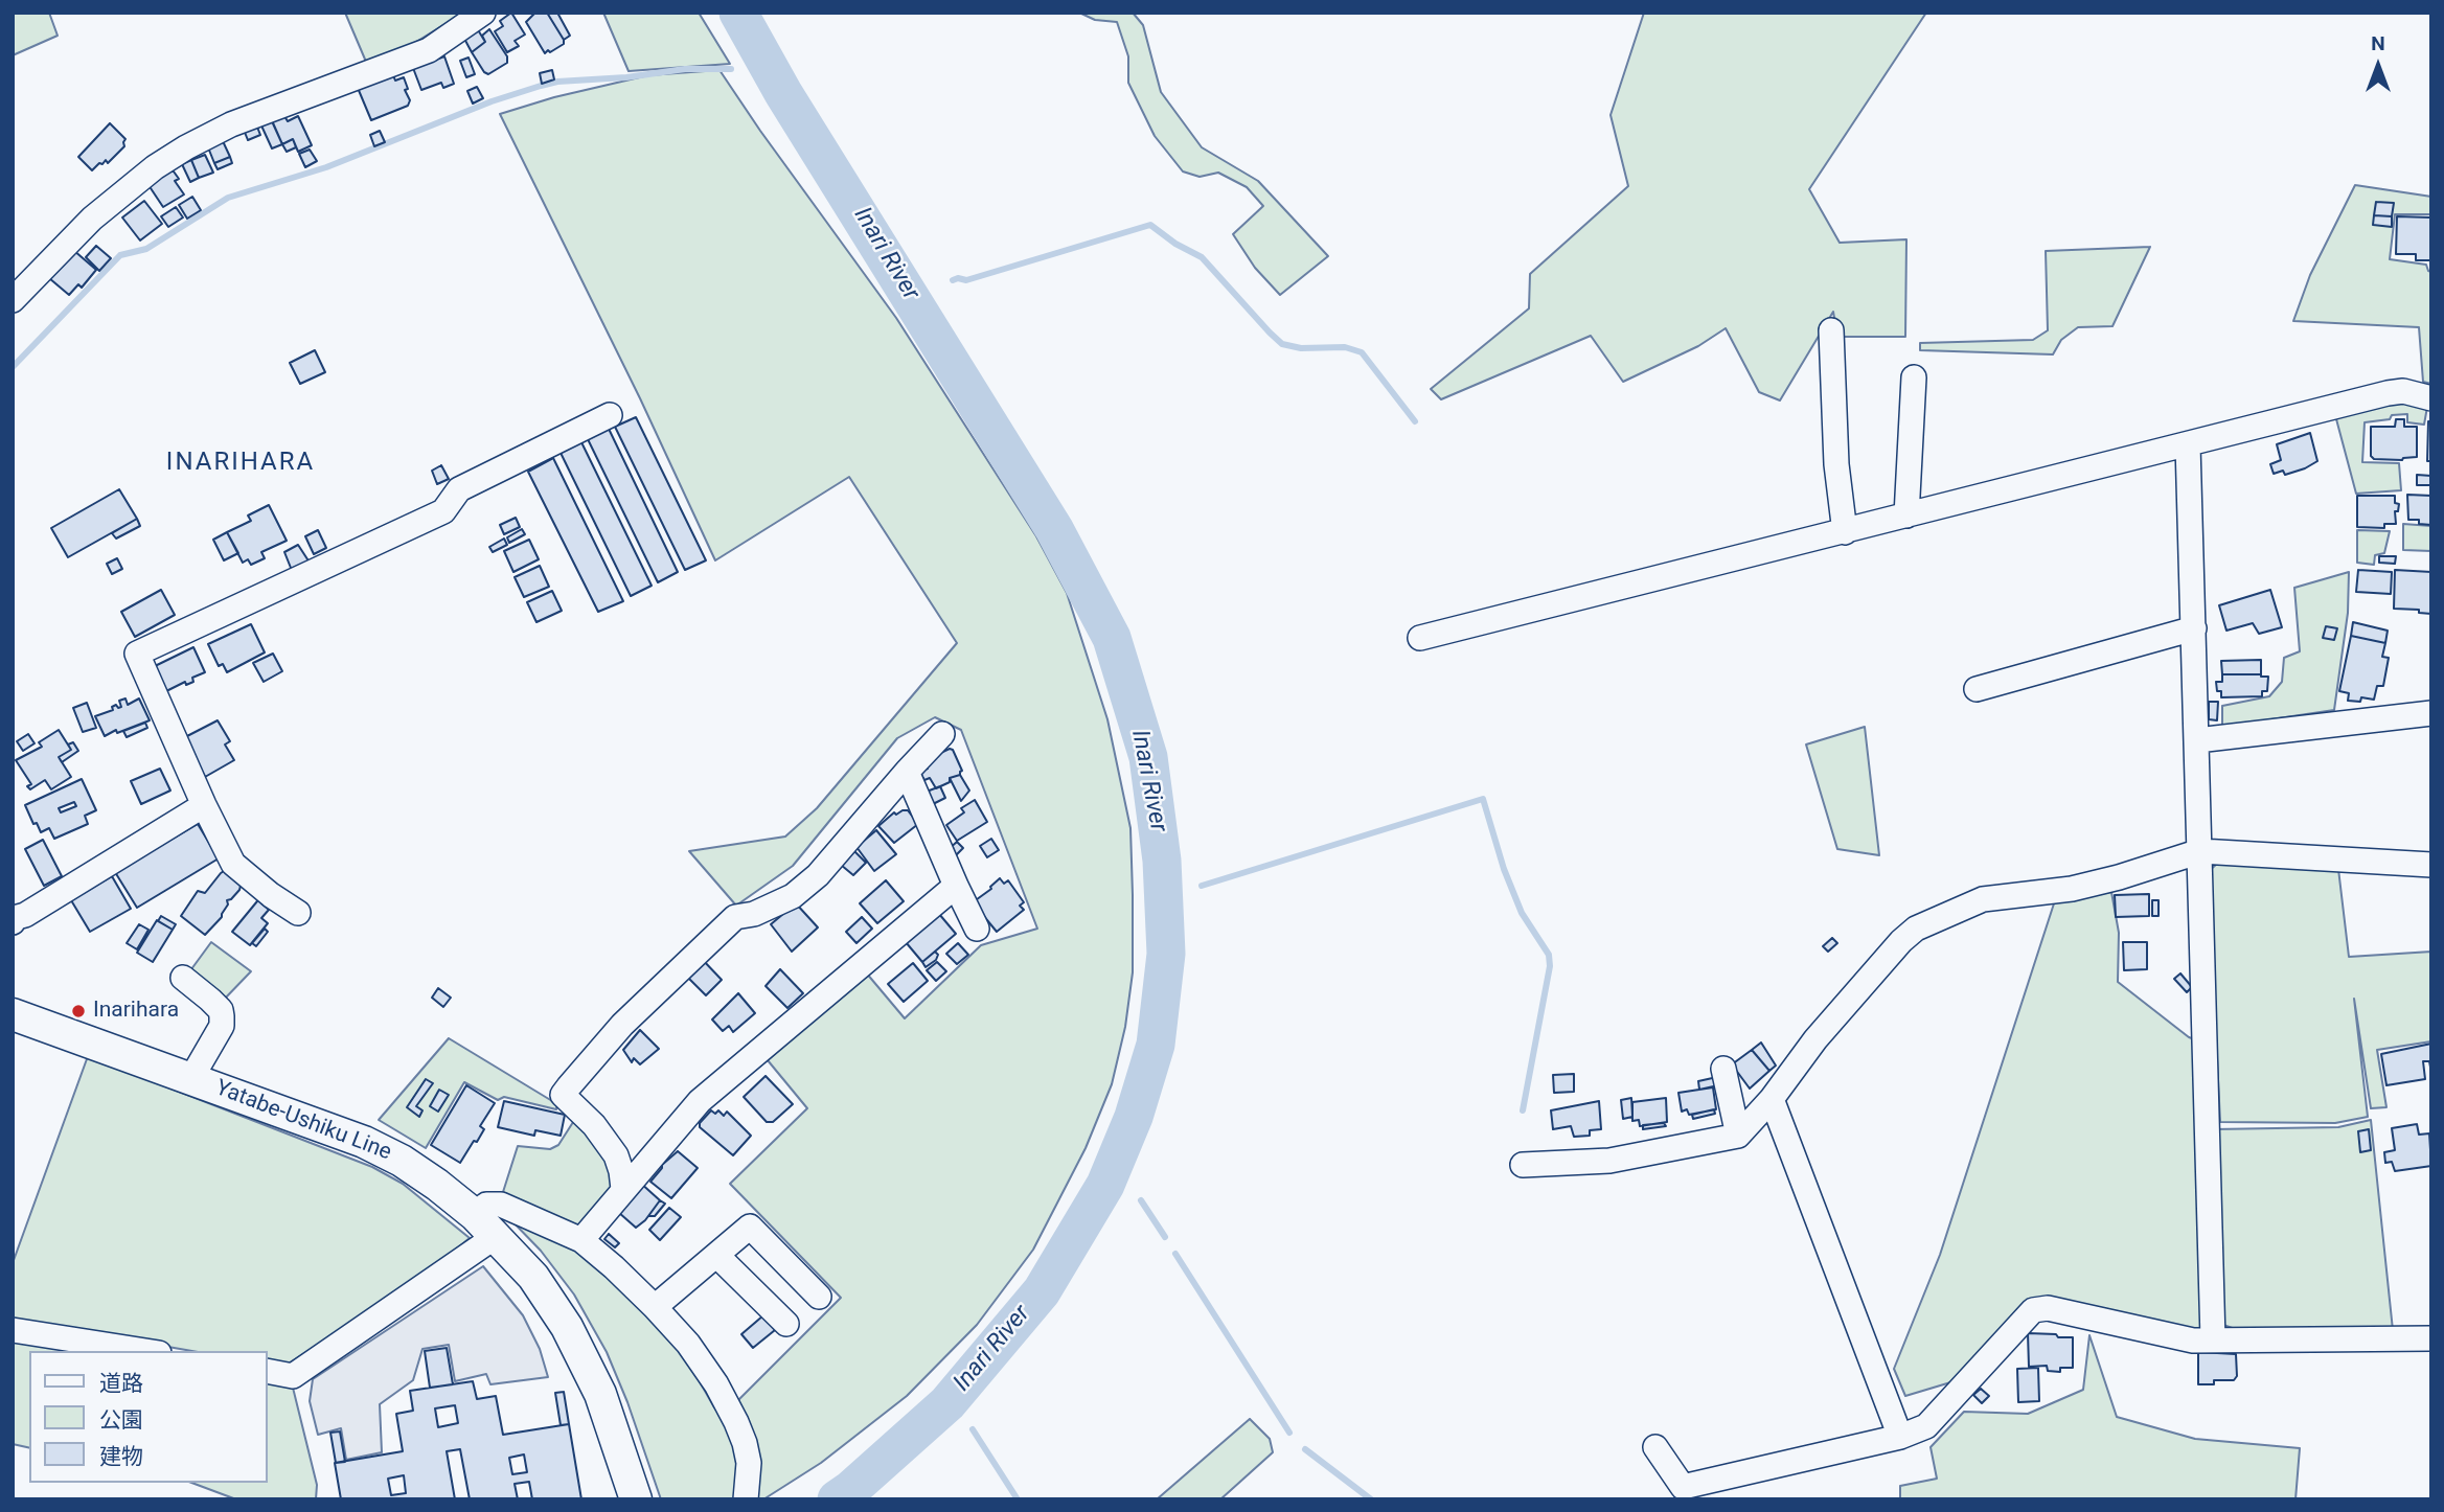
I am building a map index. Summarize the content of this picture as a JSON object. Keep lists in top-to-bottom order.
{
  "streets": {
    "main road": ["Yatabe-Ushiku Line"]
  },
  "districts": ["INARIHARA"],
  "water": ["Inari River"],
  "places": ["Inarihara"],
  "legend": ["道路", "公園", "建物"],
  "north": "top"
}
